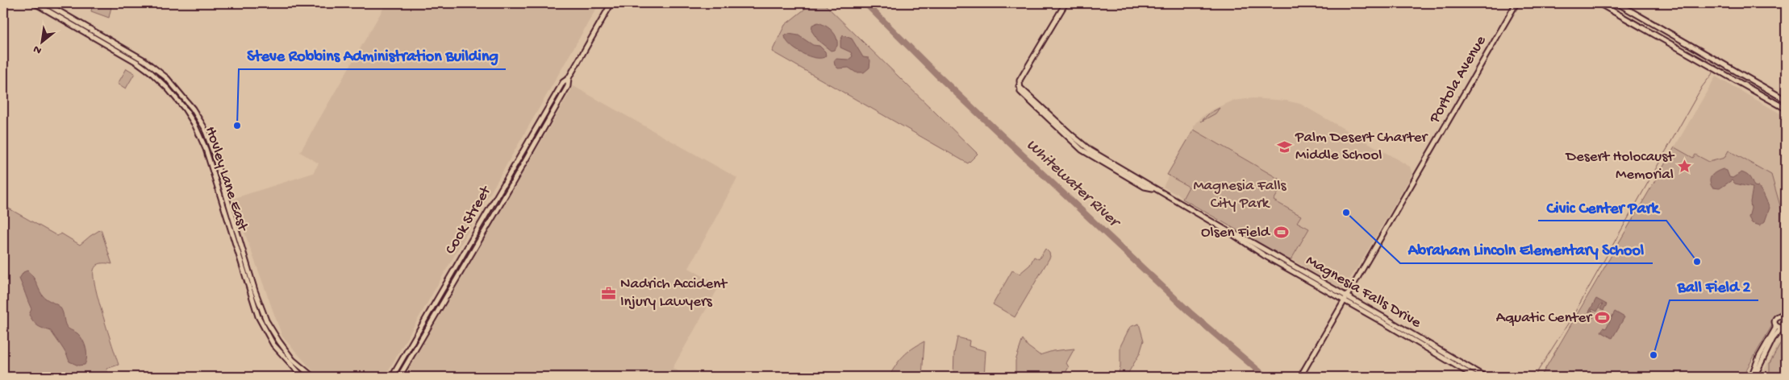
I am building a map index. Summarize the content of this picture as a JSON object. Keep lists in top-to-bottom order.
{
  "streets": {
    "main road": [
      "Portola Avenue",
      "Hovley Lane East",
      "Cook Street",
      "Magnesia Falls Drive"
    ]
  },
  "crossings": [
    ["Portola Avenue", "Magnesia Falls Drive"]
  ],
  "water": ["Whitewater River"],
  "parks": ["Magnesia Falls City Park"],
  "places": {
    "other": [
      "Steve Robbins Administration Building",
      "Abraham Lincoln Elementary School",
      "Civic Center Park",
      "Ball Field 2"
    ],
    "school or university": ["Palm Desert Charter Middle School"],
    "place": ["Desert Holocaust Memorial"],
    "sports": ["Olsen Field", "Aquatic Center"],
    "office": ["Nadrich Accident Injury Lawyers"]
  },
  "north": "bottom left"
}
